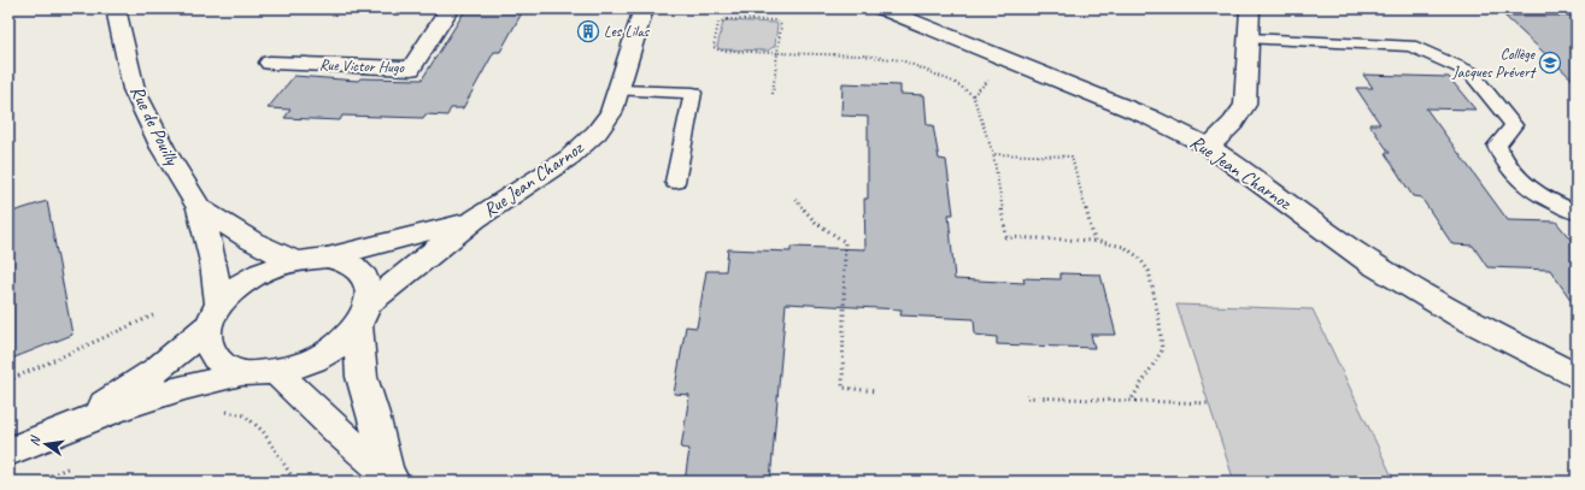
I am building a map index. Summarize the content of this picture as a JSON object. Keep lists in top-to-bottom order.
{
  "streets": {
    "street": ["Rue Victor Hugo", "Rue de Pouilly", "Rue Jean Charnoz"]
  },
  "crossings": [
    ["Rue de Pouilly", "Rue Jean Charnoz"]
  ],
  "places": {
    "building": ["Les Lilas"],
    "school or university": ["Collège Jacques Prévert"]
  },
  "north": "left"
}
